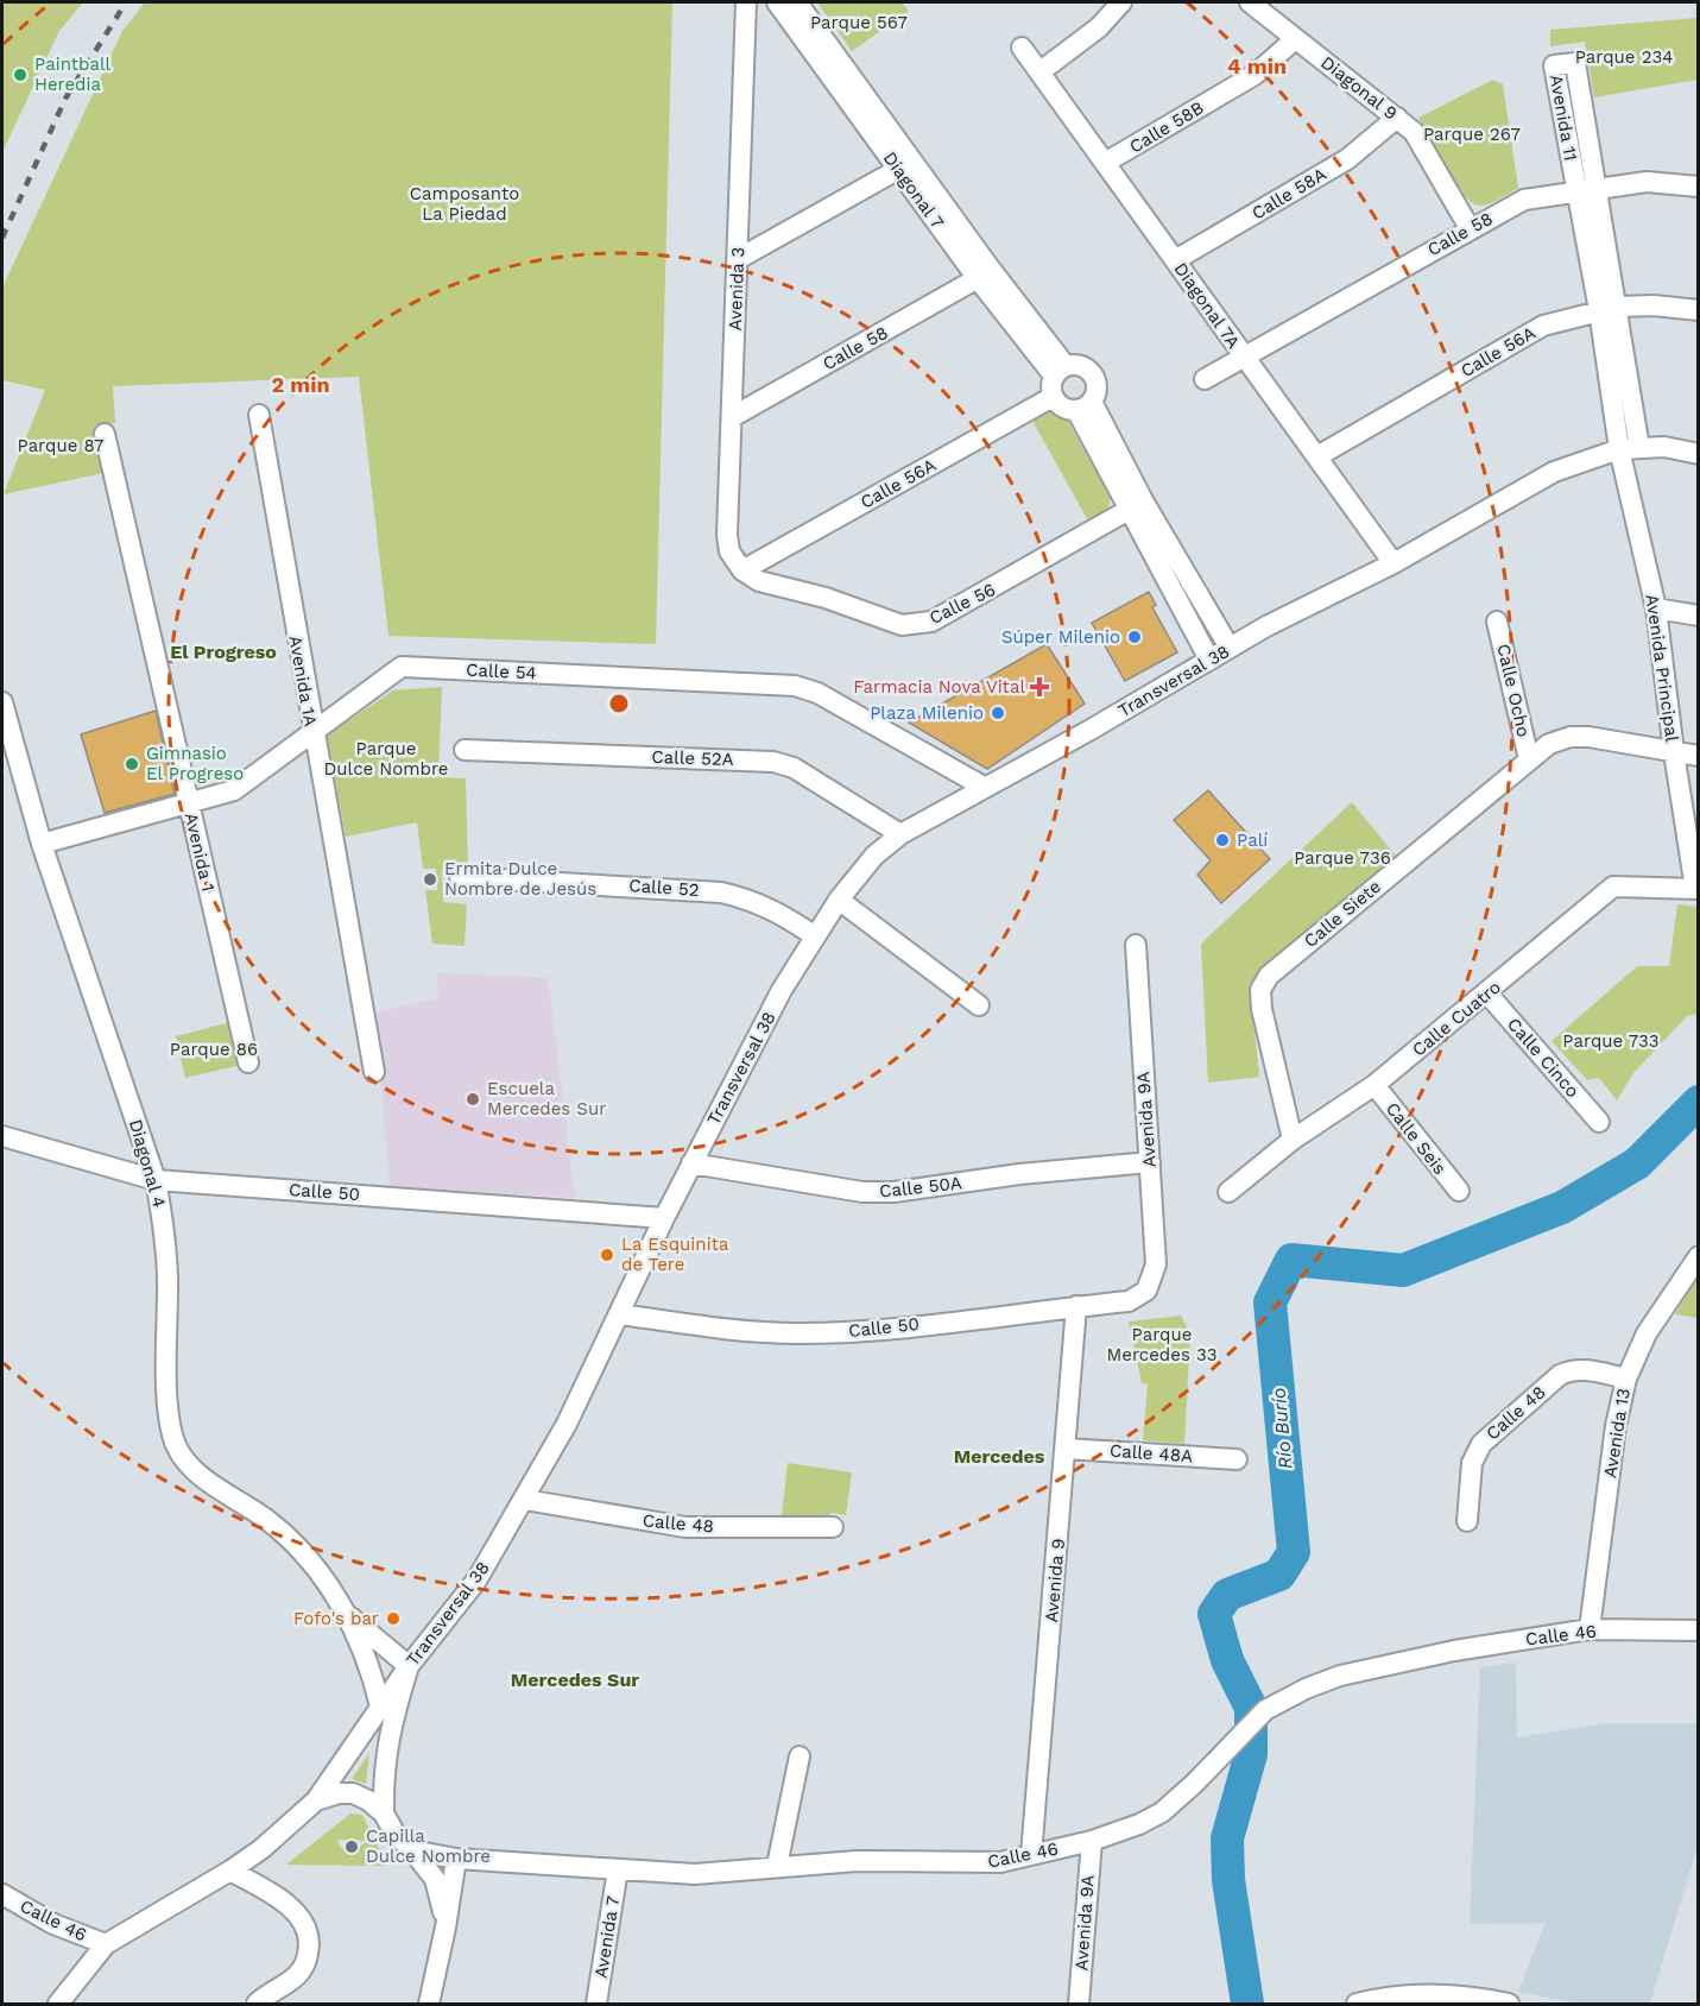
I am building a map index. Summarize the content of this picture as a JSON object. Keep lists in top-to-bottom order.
{
  "streets": {
    "street": [
      "Diagonal 9",
      "Avenida 11",
      "Calle 58B",
      "Diagonal 7",
      "Calle 58A",
      "Calle 58",
      "Avenida 3",
      "Diagonal 7A",
      "Calle 56A",
      "Calle 56",
      "Avenida Principal",
      "Calle 54",
      "Avenida 1A",
      "Transversal 38",
      "Calle Ocho",
      "Calle 52A",
      "Avenida 1",
      "Calle 52",
      "Calle Siete",
      "Calle Cuatro",
      "Calle Cinco",
      "Avenida 9A",
      "Calle Seis",
      "Diagonal 4",
      "Calle 50A",
      "Calle 50",
      "Calle 48",
      "Avenida 13",
      "Calle 48A",
      "Avenida 9",
      "Calle 46",
      "Avenida 7"
    ]
  },
  "crossings": [
    ["Diagonal 9", "Calle 58B"],
    ["Diagonal 9", "Calle 58A"],
    ["Diagonal 9", "Calle 58"],
    ["Avenida 11", "Calle 58"],
    ["Avenida 11", "Calle 56A"],
    ["Avenida 11", "Avenida Principal"],
    ["Avenida 11", "Transversal 38"],
    ["Calle 58B", "Diagonal 7A"],
    ["Diagonal 7", "Calle 58"],
    ["Diagonal 7", "Calle 56A"],
    ["Diagonal 7", "Calle 56"],
    ["Diagonal 7", "Transversal 38"],
    ["Calle 58A", "Diagonal 7A"],
    ["Calle 58", "Avenida 3"],
    ["Calle 58", "Diagonal 7A"],
    ["Avenida 3", "Calle 56A"],
    ["Avenida 3", "Calle 56"],
    ["Diagonal 7A", "Calle 56A"],
    ["Diagonal 7A", "Transversal 38"],
    ["Calle 56A", "Calle 56"],
    ["Avenida Principal", "Transversal 38"],
    ["Avenida Principal", "Calle Siete"],
    ["Avenida Principal", "Calle Cuatro"],
    ["Calle 54", "Avenida 1A"],
    ["Calle 54", "Transversal 38"],
    ["Calle 54", "Avenida 1"],
    ["Calle 54", "Diagonal 4"],
    ["Transversal 38", "Calle 52A"],
    ["Transversal 38", "Calle 52"],
    ["Transversal 38", "Diagonal 4"],
    ["Transversal 38", "Calle 50A"],
    ["Transversal 38", "Calle 50"],
    ["Transversal 38", "Calle 48"],
    ["Transversal 38", "Calle 46"],
    ["Calle Ocho", "Calle Siete"],
    ["Calle Siete", "Calle Cuatro"],
    ["Calle Cuatro", "Calle Cinco"],
    ["Calle Cuatro", "Calle Seis"],
    ["Avenida 9A", "Calle 50A"],
    ["Avenida 9A", "Calle 50"],
    ["Avenida 9A", "Calle 46"],
    ["Diagonal 4", "Calle 50"],
    ["Calle 50", "Avenida 9"],
    ["Calle 48", "Avenida 13"],
    ["Avenida 13", "Calle 46"],
    ["Calle 48A", "Avenida 9"],
    ["Avenida 9", "Calle 46"],
    ["Calle 46", "Avenida 7"]
  ],
  "districts": ["El Progreso", "Mercedes", "Mercedes Sur"],
  "water": ["Río Burío"],
  "parks": [
    "Parque 567",
    "Parque 234",
    "Parque 267",
    "Camposanto La Piedad",
    "Parque 87",
    "Parque Dulce Nombre",
    "Parque 736",
    "Parque 733",
    "Parque 86",
    "Parque Mercedes 33"
  ],
  "places": {
    "other": [
      "Paintball Heredia",
      "Súper Milenio",
      "Plaza Milenio",
      "Gimnasio El Progreso",
      "Palí",
      "Ermita Dulce Nombre de Jesús",
      "Escuela Mercedes Sur",
      "La Esquinita de Tere",
      "Fofo's bar",
      "Capilla Dulce Nombre"
    ],
    "health": ["Farmacia Nova Vital"]
  },
  "rings": ["4 min", "2 min"]
}
